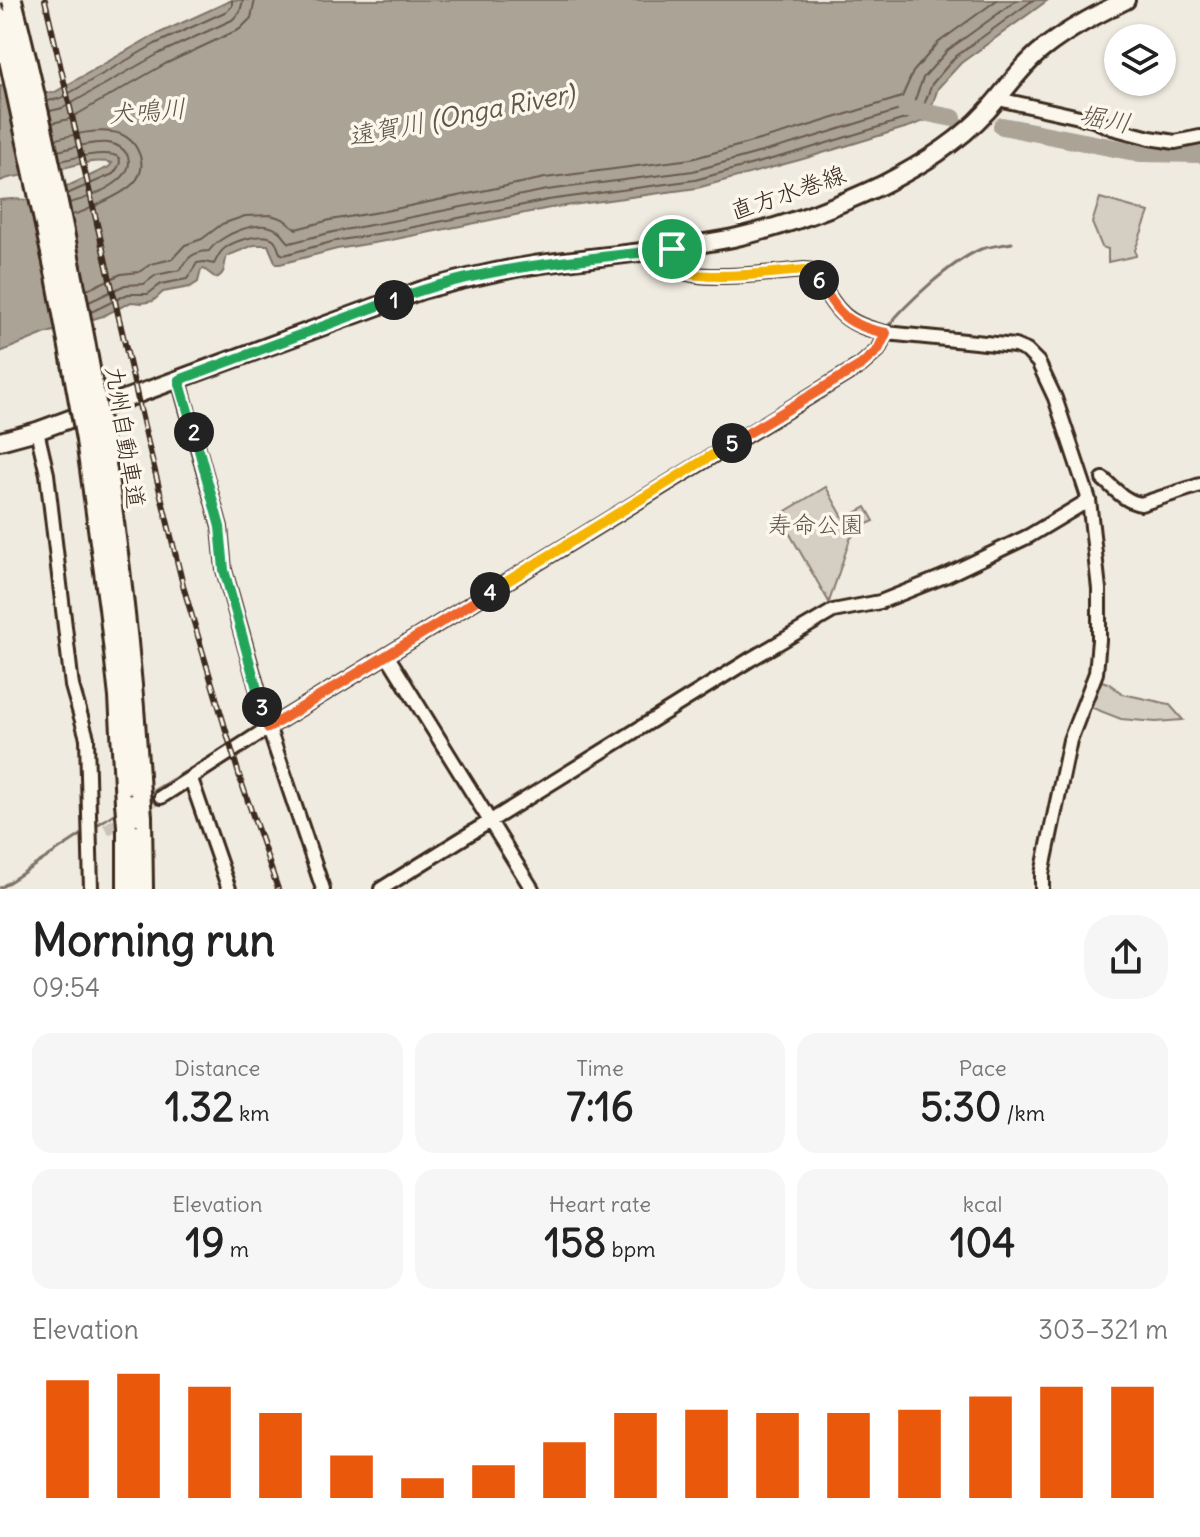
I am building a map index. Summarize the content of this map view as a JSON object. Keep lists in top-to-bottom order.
{
  "streets": {
    "highway": ["九州自動車道"],
    "main road": ["直方水巻線"]
  },
  "water": ["犬鳴川", "遠賀川 (Onga River)", "堀川"],
  "parks": ["寿命公園"],
  "page": {
    "pins": [
      "6",
      "1",
      "2",
      "5",
      "4",
      "3"
    ],
    "heading": ["Morning run", "09:54"],
    "stats": [
      ["Distance", "1.32 km"],
      ["Time", "7:16"],
      ["Pace", "5:30 /km"],
      ["Elevation", "19 m"],
      ["Heart rate", "158 bpm"],
      ["kcal", "104"]
    ],
    "chart": ["Elevation", "303–321 m"]
  }
}
